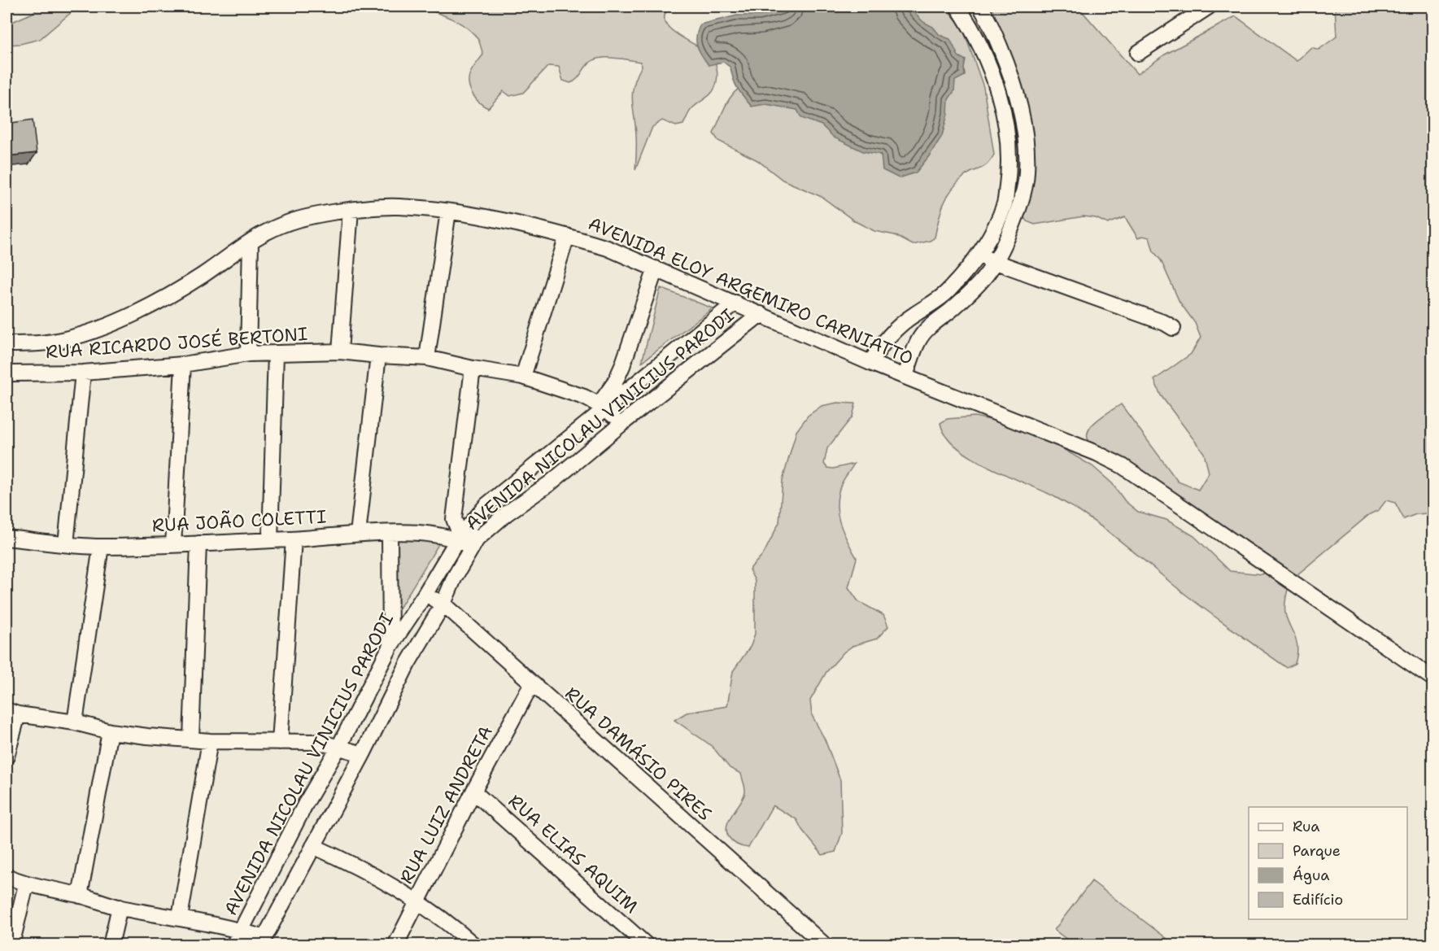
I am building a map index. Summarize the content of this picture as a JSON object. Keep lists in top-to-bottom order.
{
  "streets": {
    "street": [
      "AVENIDA ELOY ARGEMIRO CARNIATTO",
      "RUA RICARDO JOSÉ BERTONI",
      "AVENIDA NICOLAU VINICIUS PARODI",
      "RUA JOÃO COLETTI",
      "RUA DAMÁSIO PIRES",
      "RUA LUIZ ANDRETA",
      "RUA ELIAS AQUIM"
    ]
  },
  "crossings": [
    ["AVENIDA ELOY ARGEMIRO CARNIATTO", "AVENIDA NICOLAU VINICIUS PARODI"],
    ["RUA RICARDO JOSÉ BERTONI", "AVENIDA NICOLAU VINICIUS PARODI"],
    ["AVENIDA NICOLAU VINICIUS PARODI", "RUA JOÃO COLETTI"],
    ["AVENIDA NICOLAU VINICIUS PARODI", "RUA DAMÁSIO PIRES"],
    ["RUA DAMÁSIO PIRES", "RUA LUIZ ANDRETA"],
    ["RUA LUIZ ANDRETA", "RUA ELIAS AQUIM"]
  ],
  "legend": [
    "Rua",
    "Parque",
    "Água",
    "Edifício"
  ]
}
